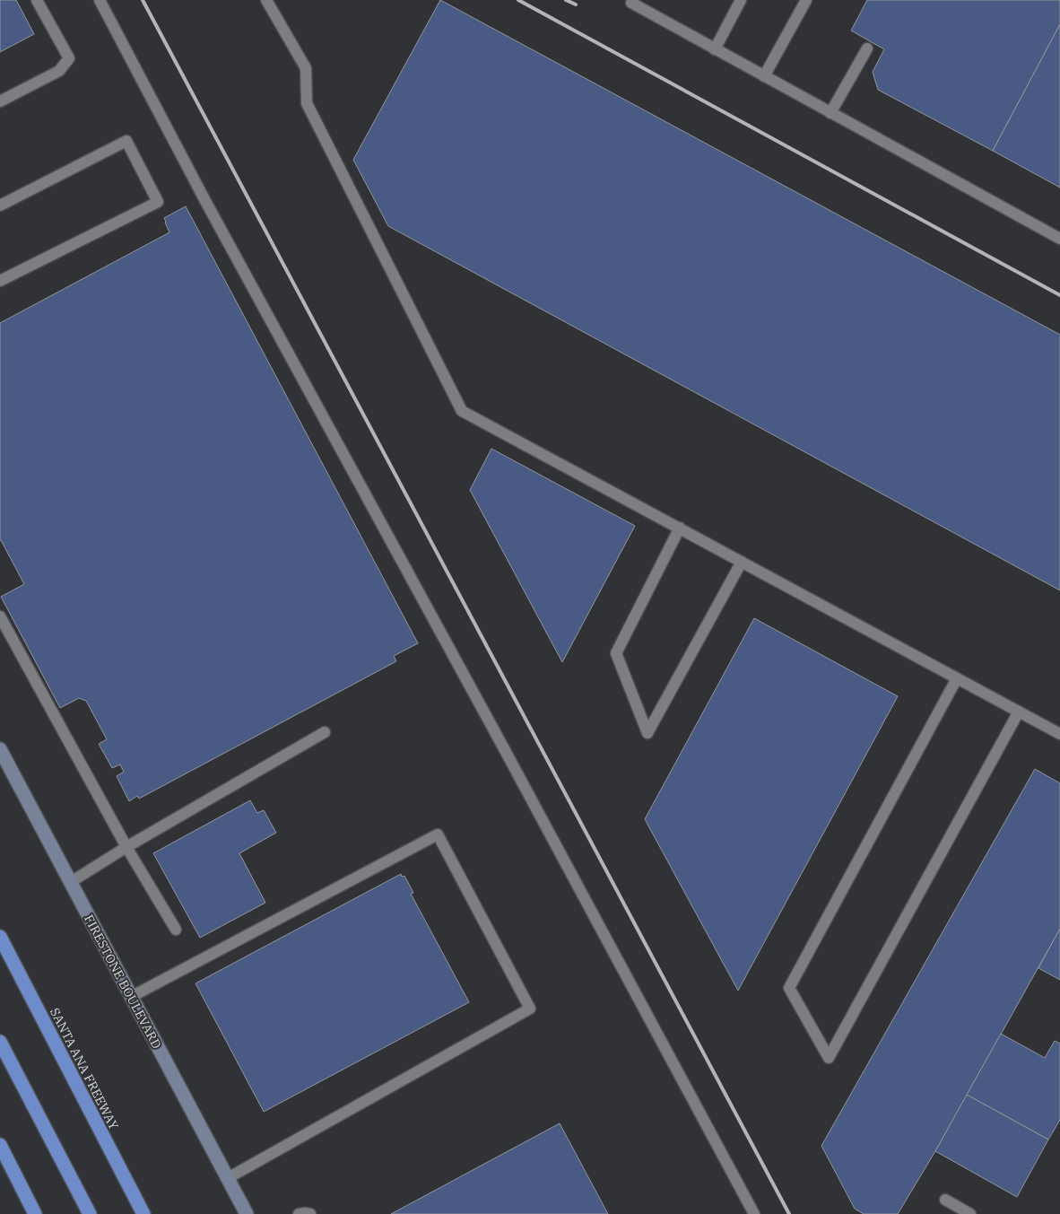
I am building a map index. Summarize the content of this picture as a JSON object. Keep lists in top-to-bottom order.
{
  "streets": {
    "highway": ["SANTA ANA FREEWAY"],
    "street": ["FIRESTONE BOULEVARD"]
  }
}
